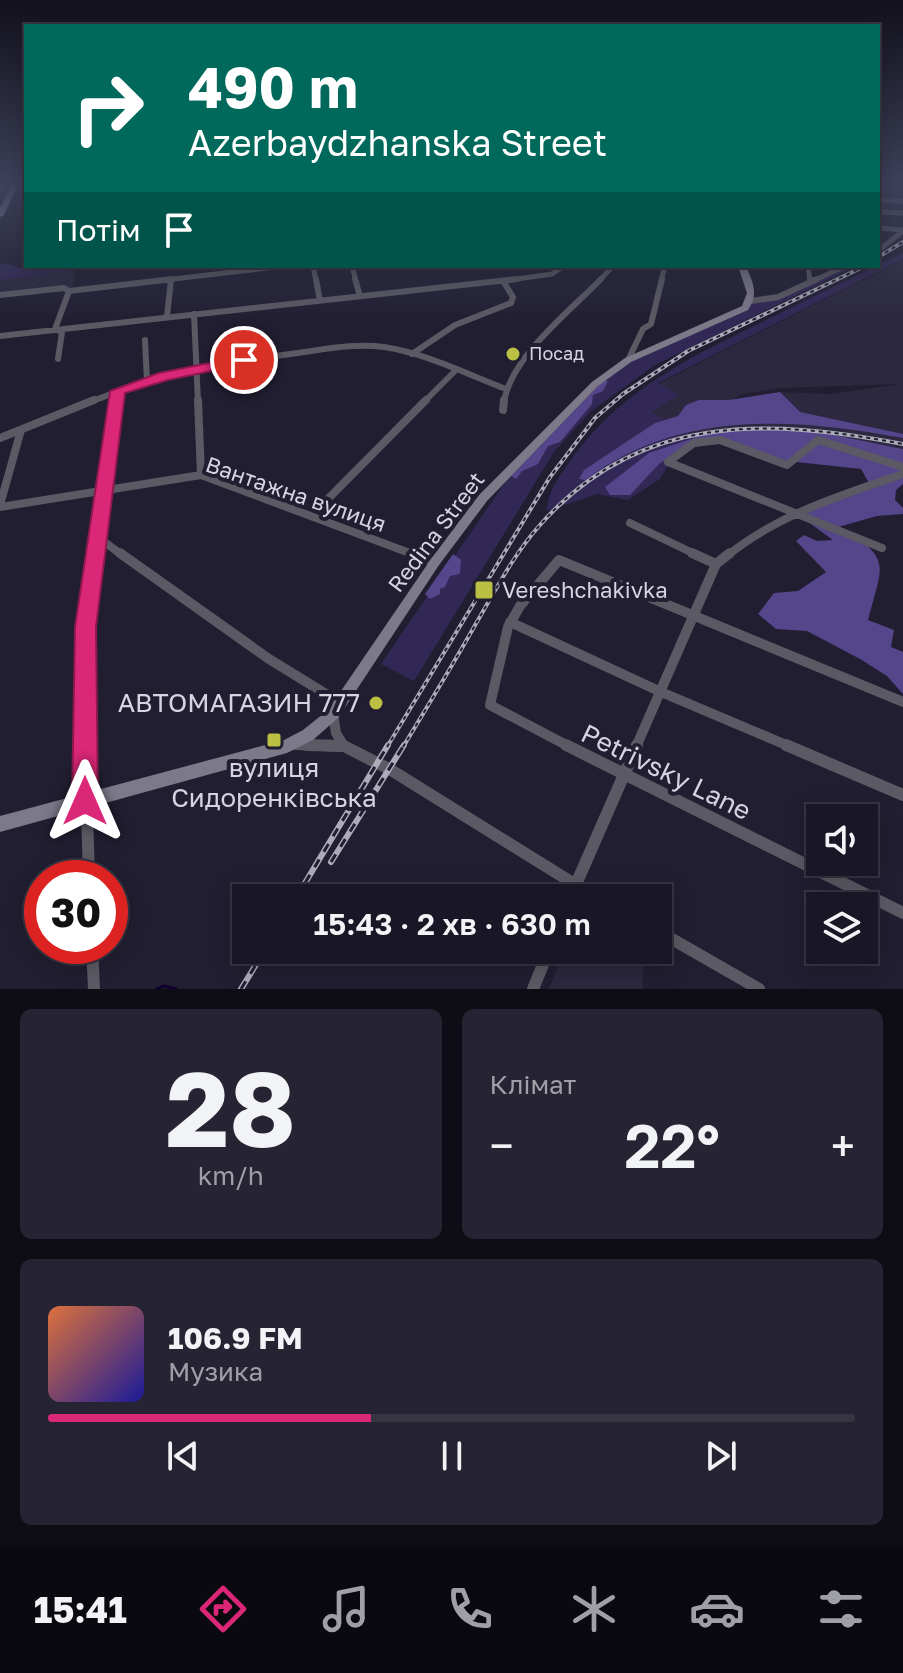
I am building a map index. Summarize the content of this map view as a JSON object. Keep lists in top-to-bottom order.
{
  "streets": {
    "main road": ["Redina Street"],
    "street": ["Вантажна вулиця", "Petrivsky Lane"]
  },
  "crossings": [
    ["Вантажна вулиця", "Redina Street"]
  ],
  "places": {
    "other": ["Посад", "АВТОМАГАЗИН 777"],
    "transit": ["Vereshchakivka", "вулиця Сидоренківська"]
  },
  "page": {
    "turn": ["490 m", "Azerbaydzhanska Street"],
    "then": "Потім",
    "limit": "30",
    "trip": "15:43 · 2 хв · 630 m",
    "tile": [
      ["28", "km/h"],
      "Клімат"
    ],
    "heat": ["−", "22°", "+"],
    "song": ["106.9 FM", "Музика"],
    "tabs": "15:41"
  }
}
